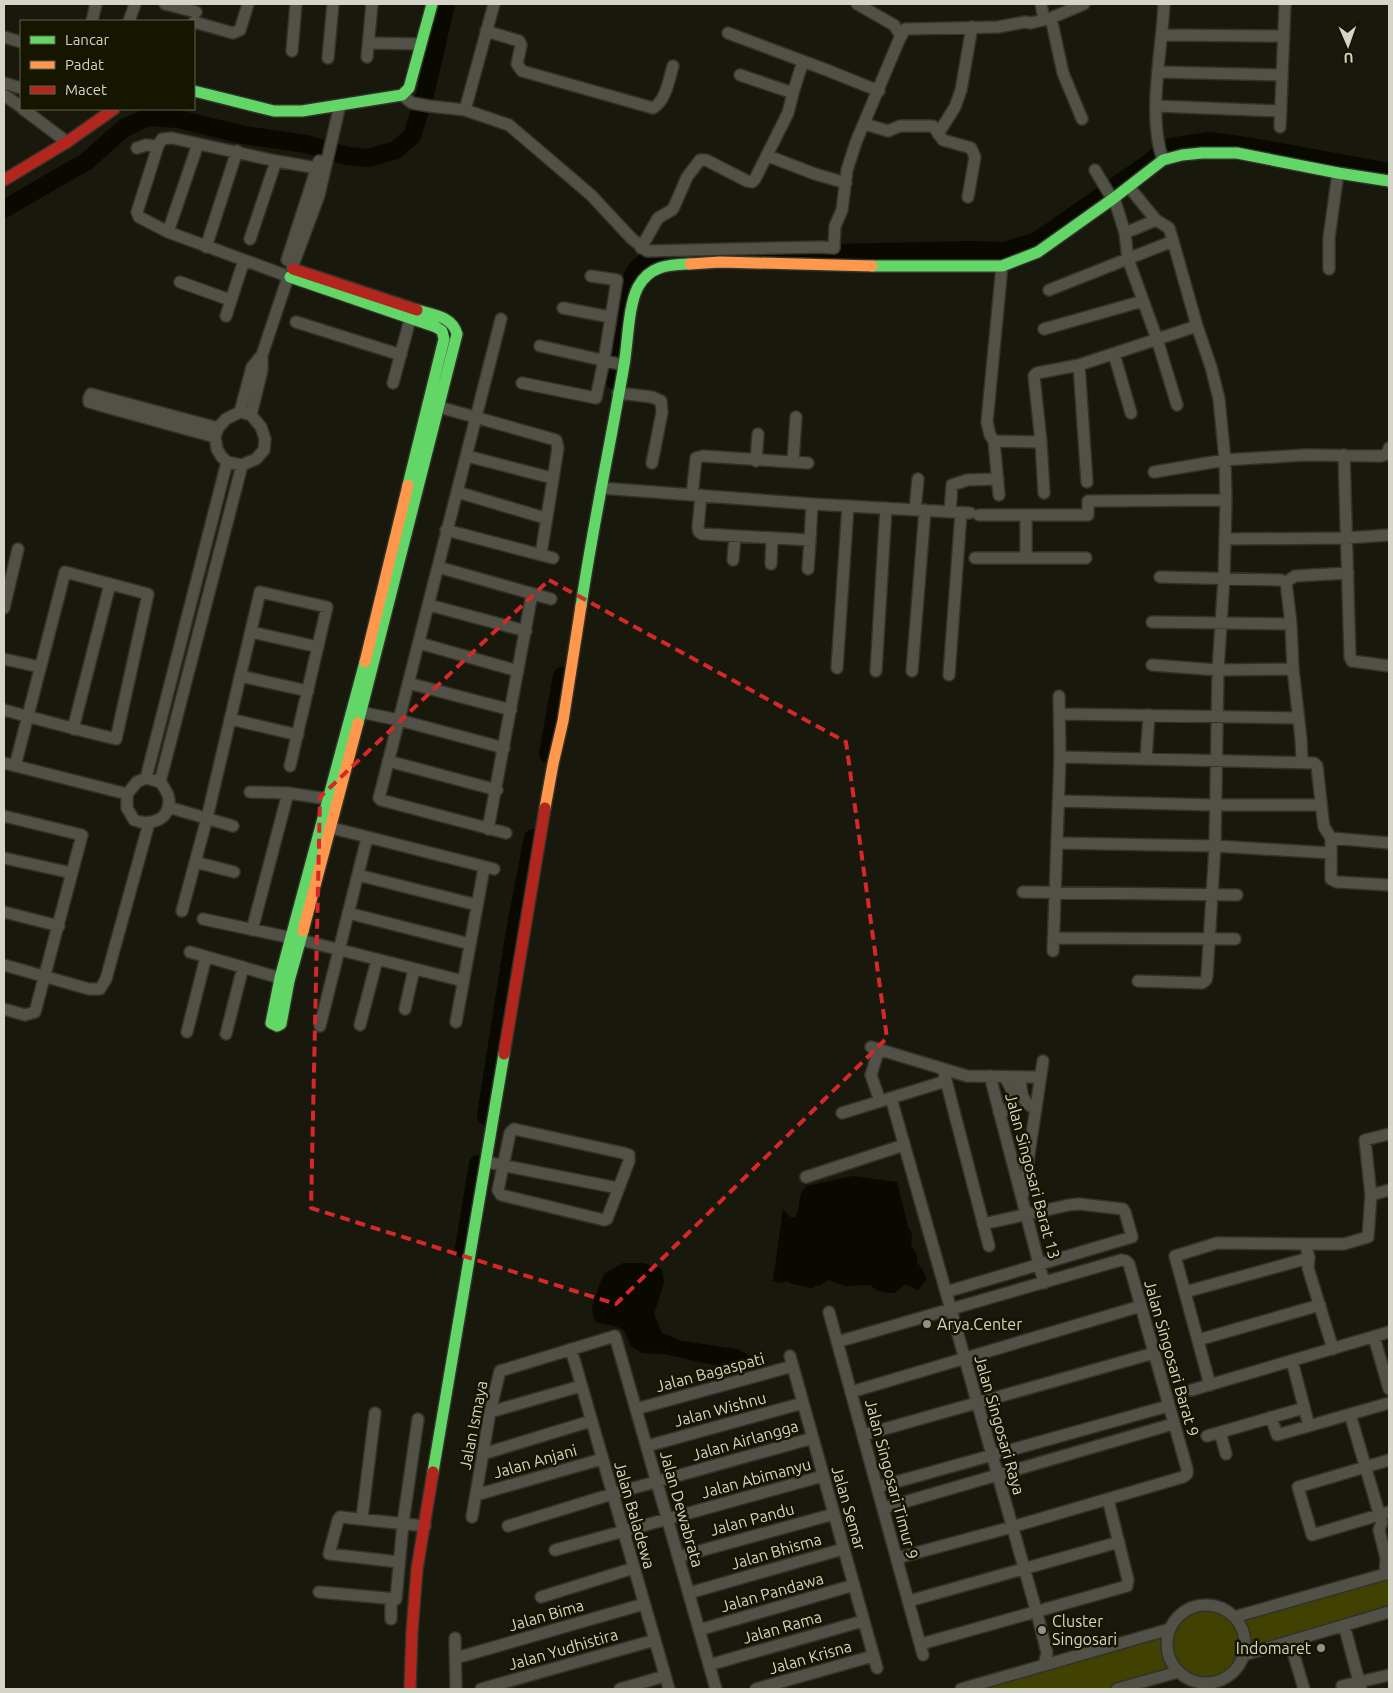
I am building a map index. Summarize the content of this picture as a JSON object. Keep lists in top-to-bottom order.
{
  "streets": {
    "street": [
      "Jalan Singosari Barat 13",
      "Jalan Singosari Barat 9",
      "Jalan Bagaspati",
      "Jalan Wishnu",
      "Jalan Ismaya",
      "Jalan Singosari Raya",
      "Jalan Airlangga",
      "Jalan Anjani",
      "Jalan Abimanyu",
      "Jalan Singosari Timur 9",
      "Jalan Semar",
      "Jalan Dewabrata",
      "Jalan Baladewa",
      "Jalan Pandu",
      "Jalan Bhisma",
      "Jalan Pandawa",
      "Jalan Bima",
      "Jalan Rama",
      "Jalan Yudhistira",
      "Jalan Krisna"
    ]
  },
  "crossings": [
    ["Jalan Singosari Barat 13", "Jalan Singosari Barat 9"],
    ["Jalan Bagaspati", "Jalan Semar"],
    ["Jalan Bagaspati", "Jalan Dewabrata"],
    ["Jalan Wishnu", "Jalan Semar"],
    ["Jalan Wishnu", "Jalan Dewabrata"],
    ["Jalan Ismaya", "Jalan Anjani"],
    ["Jalan Ismaya", "Jalan Dewabrata"],
    ["Jalan Ismaya", "Jalan Baladewa"],
    ["Jalan Singosari Raya", "Jalan Singosari Timur 9"],
    ["Jalan Airlangga", "Jalan Semar"],
    ["Jalan Airlangga", "Jalan Dewabrata"],
    ["Jalan Airlangga", "Jalan Baladewa"],
    ["Jalan Anjani", "Jalan Baladewa"],
    ["Jalan Abimanyu", "Jalan Semar"],
    ["Jalan Abimanyu", "Jalan Dewabrata"],
    ["Jalan Abimanyu", "Jalan Baladewa"],
    ["Jalan Semar", "Jalan Pandu"],
    ["Jalan Semar", "Jalan Bhisma"],
    ["Jalan Semar", "Jalan Pandawa"],
    ["Jalan Semar", "Jalan Rama"],
    ["Jalan Semar", "Jalan Krisna"],
    ["Jalan Dewabrata", "Jalan Pandu"],
    ["Jalan Dewabrata", "Jalan Bhisma"],
    ["Jalan Dewabrata", "Jalan Pandawa"],
    ["Jalan Dewabrata", "Jalan Rama"],
    ["Jalan Baladewa", "Jalan Bima"],
    ["Jalan Baladewa", "Jalan Yudhistira"]
  ],
  "places": ["Arya.Center", "Cluster Singosari", "Indomaret"],
  "legend": ["Lancar", "Padat", "Macet"],
  "north": "bottom"
}
